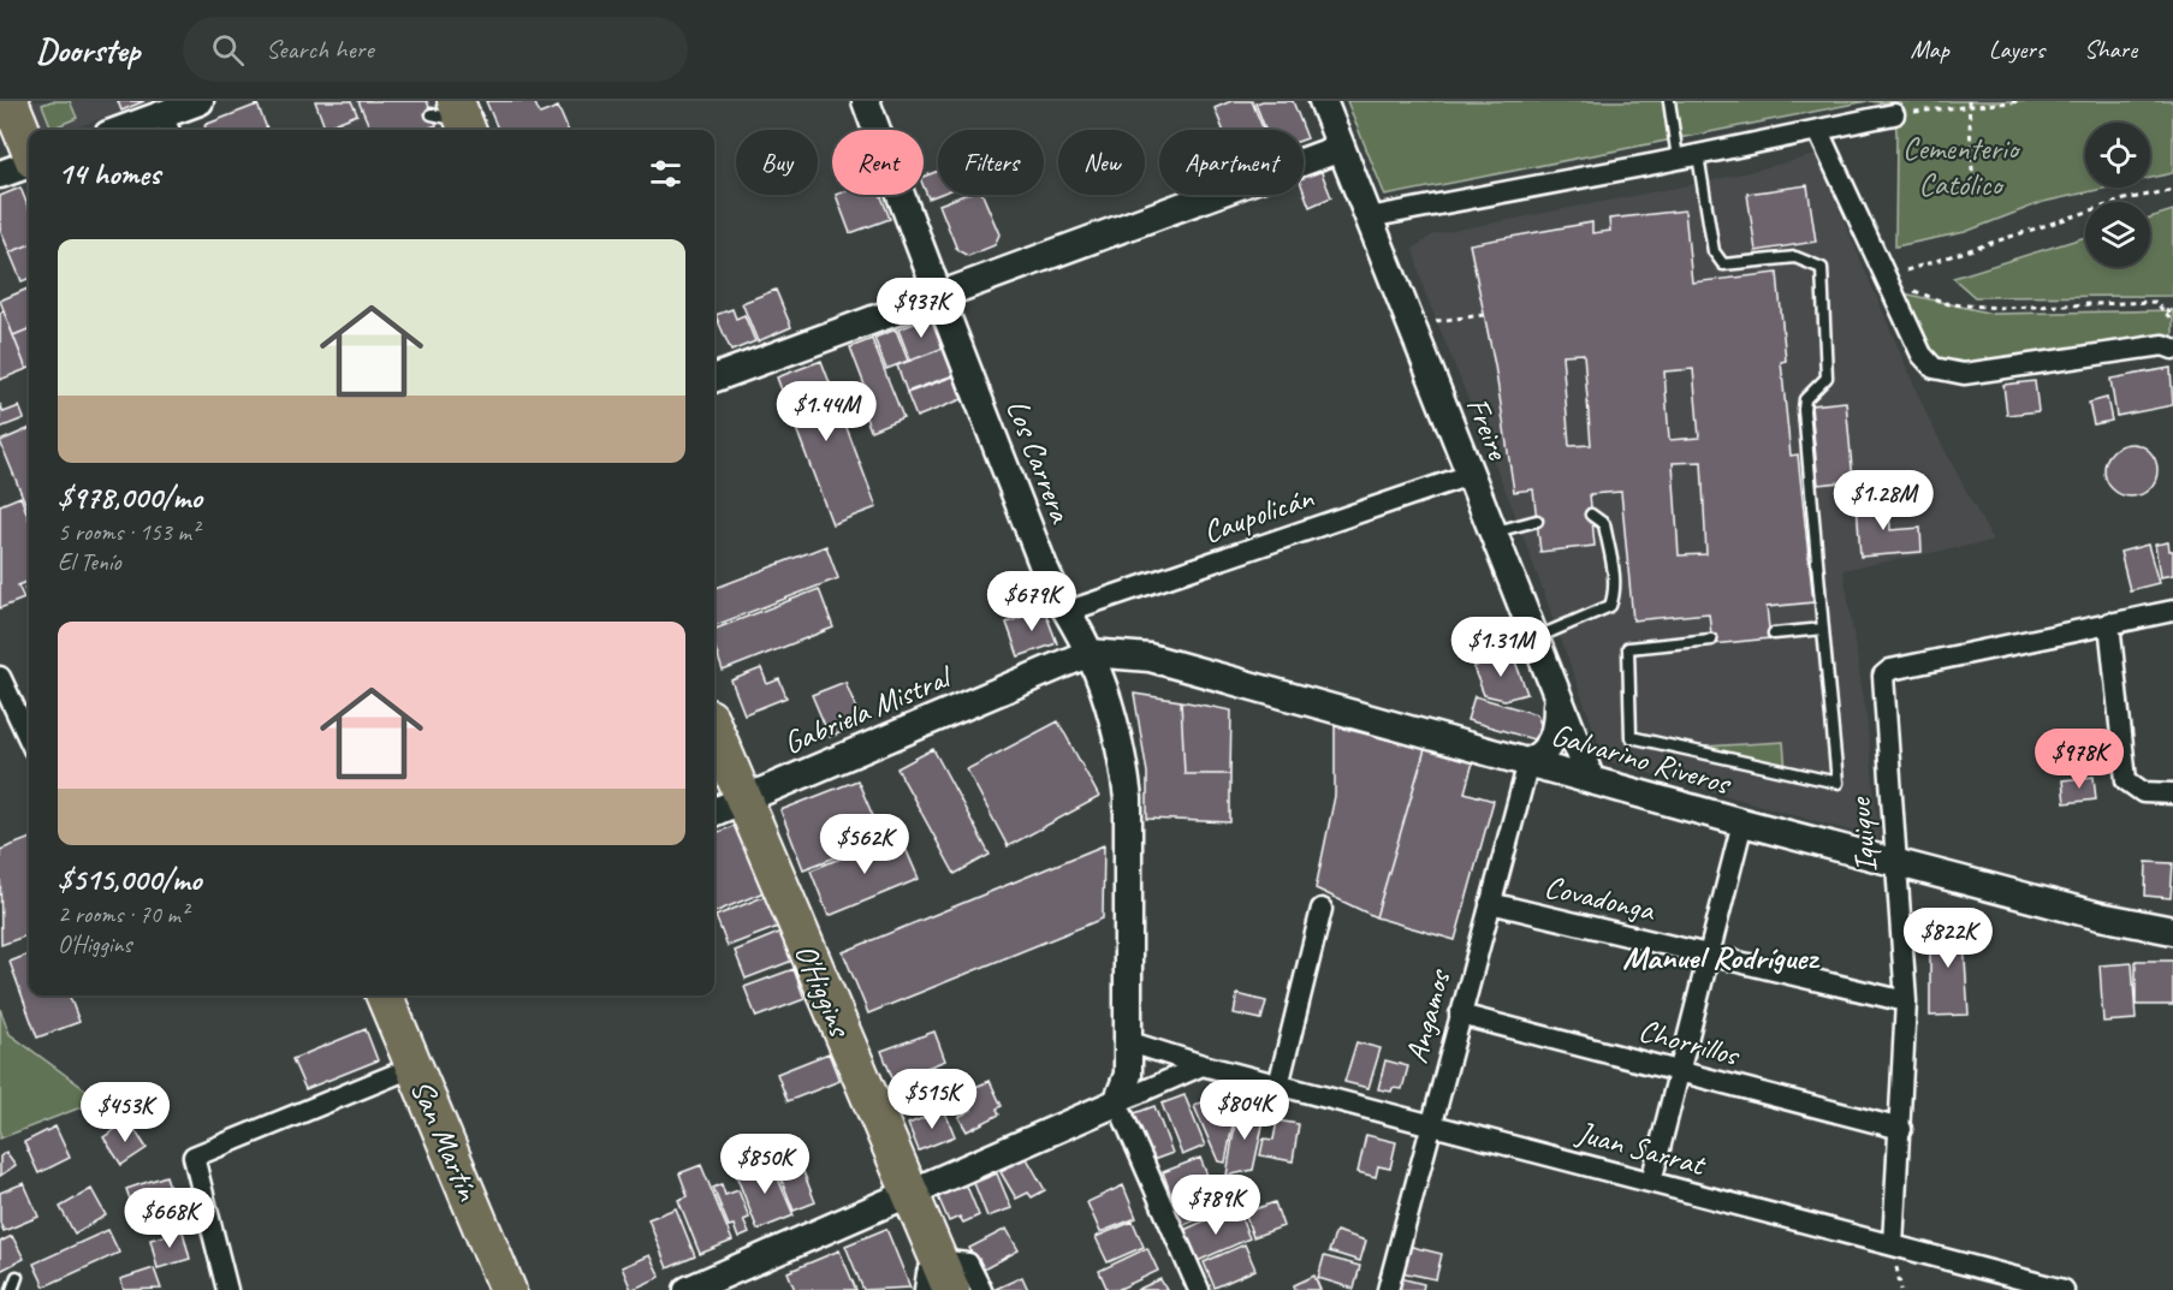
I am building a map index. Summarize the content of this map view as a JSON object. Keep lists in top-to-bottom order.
{
  "streets": {
    "highway": ["O'Higgins", "San Martín"],
    "main road": [
      "Freire",
      "Los Carrera",
      "Gabriela Mistral",
      "Galvarino Riveros"
    ],
    "street": [
      "Caupolicán",
      "Iquique",
      "Covadonga",
      "Angamos",
      "Chorrillos",
      "Juan Sarrat"
    ]
  },
  "crossings": [
    ["Freire", "Caupolicán"],
    ["Freire", "Galvarino Riveros"],
    ["Los Carrera", "Caupolicán"],
    ["Los Carrera", "Gabriela Mistral"],
    ["Los Carrera", "Galvarino Riveros"],
    ["Los Carrera", "Juan Sarrat"],
    ["Gabriela Mistral", "Galvarino Riveros"],
    ["Gabriela Mistral", "O'Higgins"],
    ["Galvarino Riveros", "Iquique"],
    ["Galvarino Riveros", "Angamos"],
    ["Iquique", "Covadonga"],
    ["Iquique", "Chorrillos"],
    ["Iquique", "Juan Sarrat"],
    ["Covadonga", "Angamos"],
    ["Angamos", "Chorrillos"],
    ["Angamos", "Juan Sarrat"]
  ],
  "districts": ["Manuel Rodríguez"],
  "parks": ["Cementerio Católico"],
  "page": {
    "header": "Doorstep",
    "search": "Search here",
    "nav": ["Map", "Layers", "Share"],
    "chip": [
      "Buy",
      "Rent",
      "Filters",
      "New",
      "Apartment"
    ],
    "heading": "14 homes",
    "list": [
      {
        "name": "$978,000/mo",
        "note": "5 rooms · 153 m² · El Tenío"
      },
      {
        "name": "$515,000/mo",
        "note": "2 rooms · 70 m² · O'Higgins"
      }
    ],
    "price": [
      "$937K",
      "$1.44M",
      "$1.28M",
      "$679K",
      "$1.31M",
      "$978K",
      "$562K",
      "$822K",
      "$515K",
      "$804K",
      "$453K",
      "$850K",
      "$789K",
      "$668K"
    ]
  }
}
